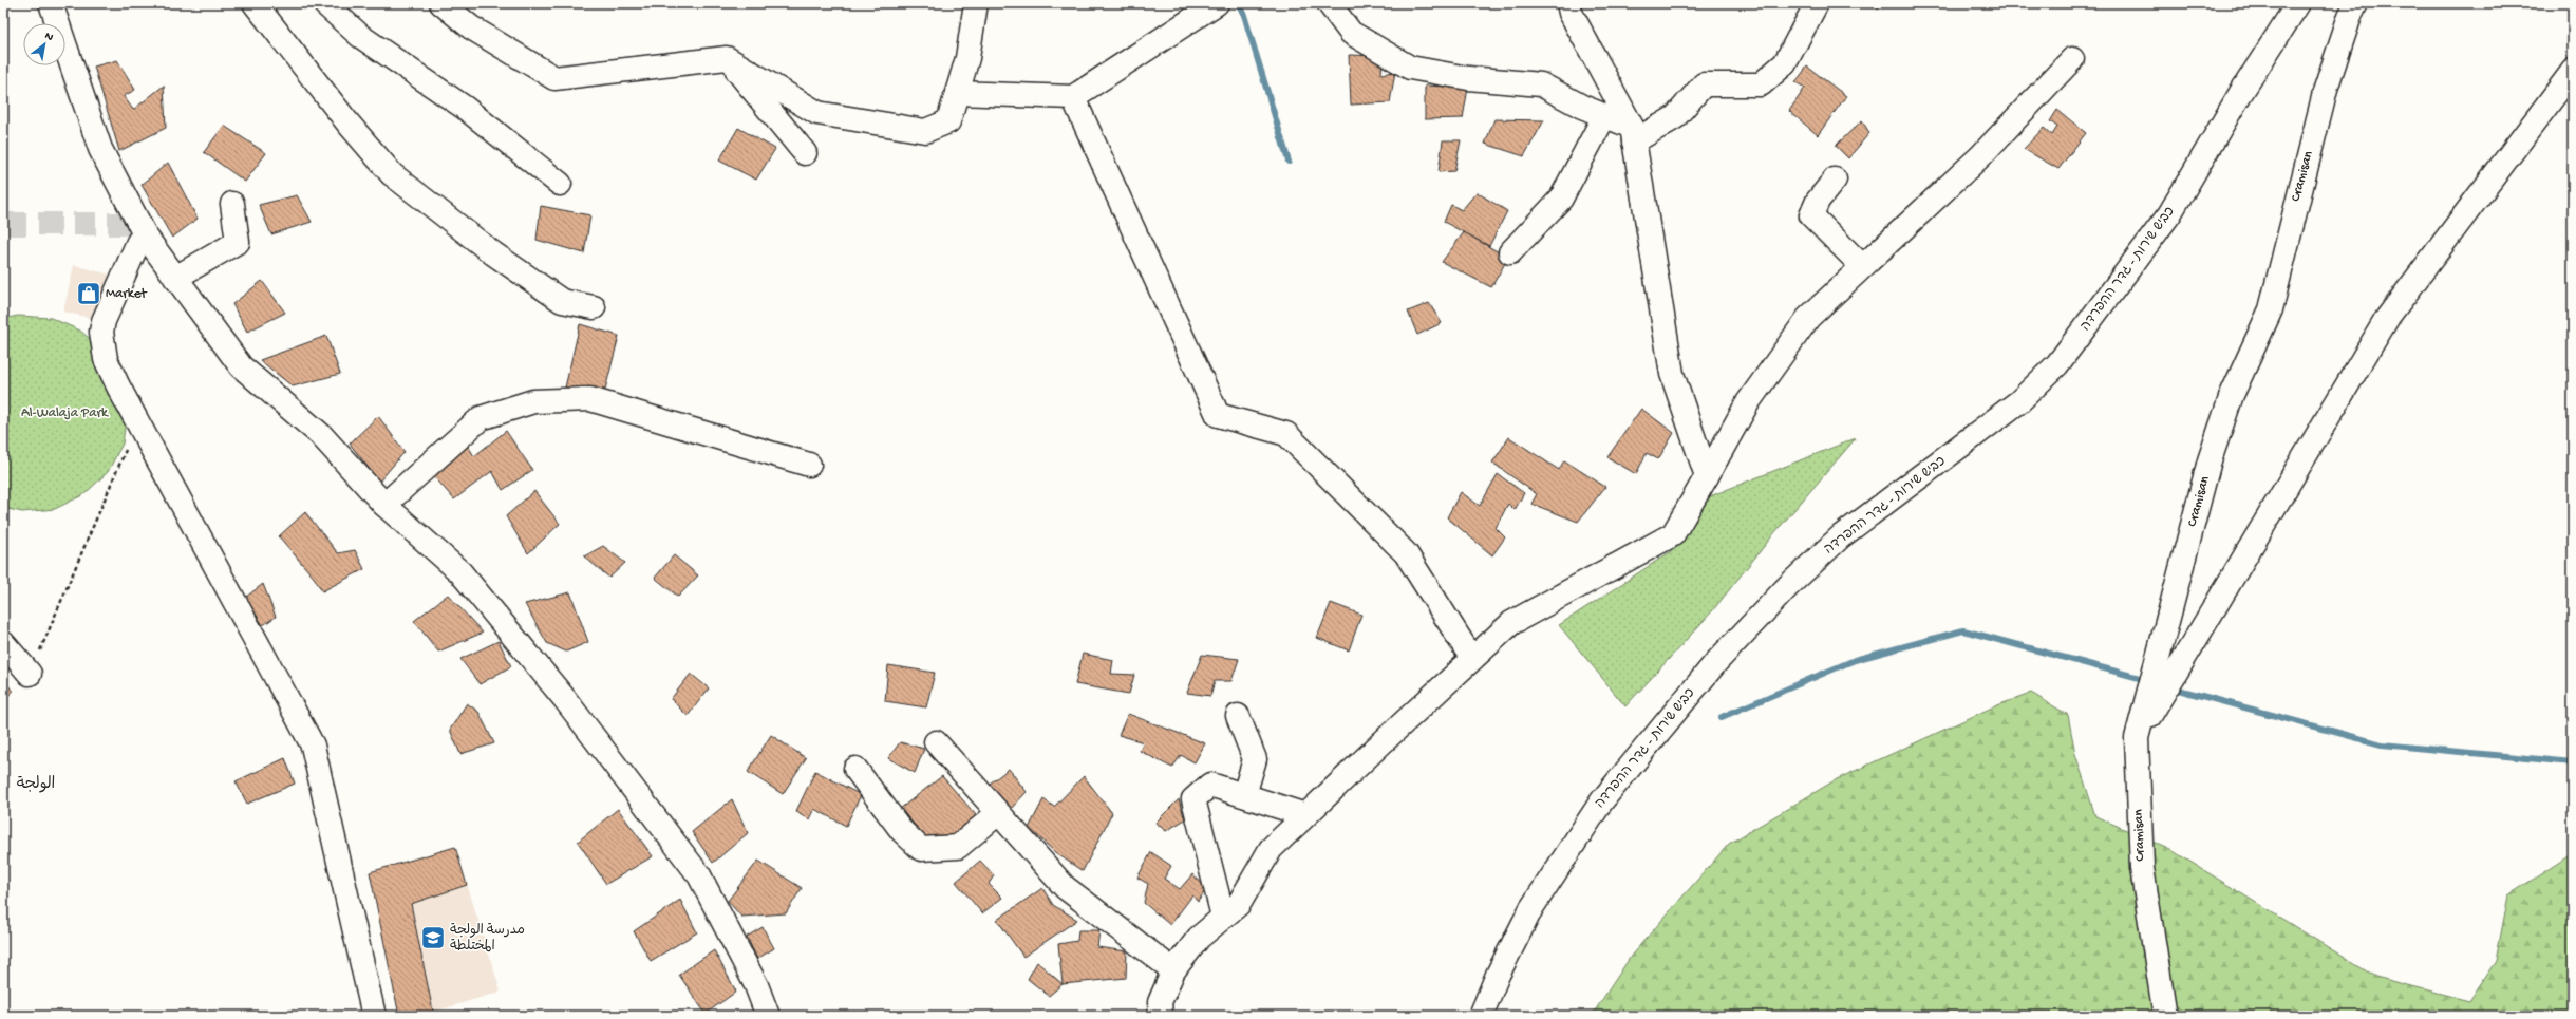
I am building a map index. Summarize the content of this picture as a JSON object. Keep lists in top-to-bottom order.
{
  "streets": {
    "street": ["Cramisan", "כביש שירות - גדר ההפרדה"]
  },
  "districts": ["الولجة"],
  "parks": ["Al-Walaja Park"],
  "places": {
    "shop": ["Market"],
    "school or university": ["مدرسة الولجة المختلطة"]
  },
  "north": "top right"
}
